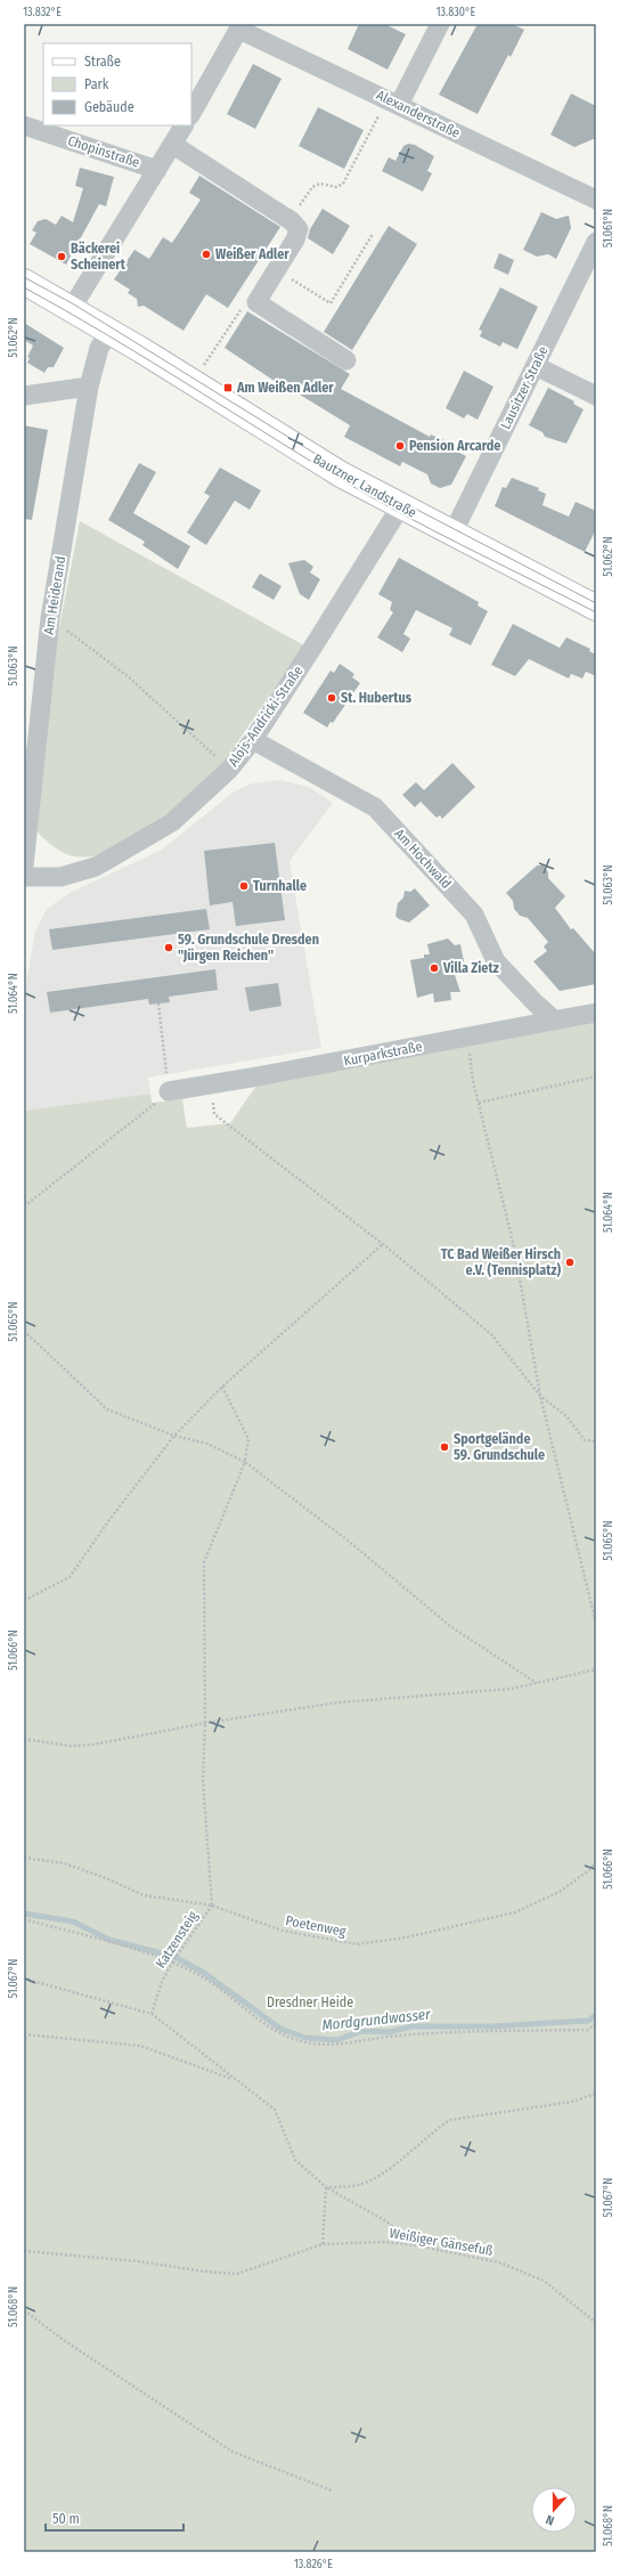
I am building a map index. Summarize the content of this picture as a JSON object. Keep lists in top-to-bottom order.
{
  "streets": {
    "main road": ["Bautzner Landstraße"],
    "street": [
      "Alexanderstraße",
      "Chopinstraße",
      "Lausitzer Straße",
      "Am Heiderand",
      "Alojs-Andricki-Straße",
      "Am Hochwald",
      "Kurparkstraße"
    ],
    "path": ["Poetenweg", "Katzensteig", "Weißiger Gänsefuß"]
  },
  "crossings": [
    ["Lausitzer Straße", "Bautzner Landstraße"],
    ["Bautzner Landstraße", "Am Heiderand"],
    ["Bautzner Landstraße", "Alojs-Andricki-Straße"],
    ["Alojs-Andricki-Straße", "Am Hochwald"],
    ["Am Hochwald", "Kurparkstraße"],
    ["Poetenweg", "Katzensteig"]
  ],
  "water": ["Mordgrundwasser"],
  "parks": ["Dresdner Heide"],
  "places": {
    "other": [
      "Weißer Adler",
      "Bäckerei Scheinert",
      "Pension Arcarde",
      "St. Hubertus",
      "Turnhalle",
      "59. Grundschule Dresden \"Jürgen Reichen\"",
      "Villa Zietz",
      "TC Bad Weißer Hirsch e.V. (Tennisplatz)",
      "Sportgelände 59. Grundschule"
    ],
    "transit": ["Am Weißen Adler"]
  },
  "legend": ["Straße", "Park", "Gebäude"],
  "scale_bar": "50 m",
  "north": "bottom",
  "coordinates": [
    "13.832°E",
    "13.830°E",
    "51.061°N",
    "51.062°N",
    "51.063°N",
    "51.064°N",
    "51.065°N",
    "51.066°N",
    "51.067°N",
    "51.068°N",
    "13.826°E"
  ]
}
